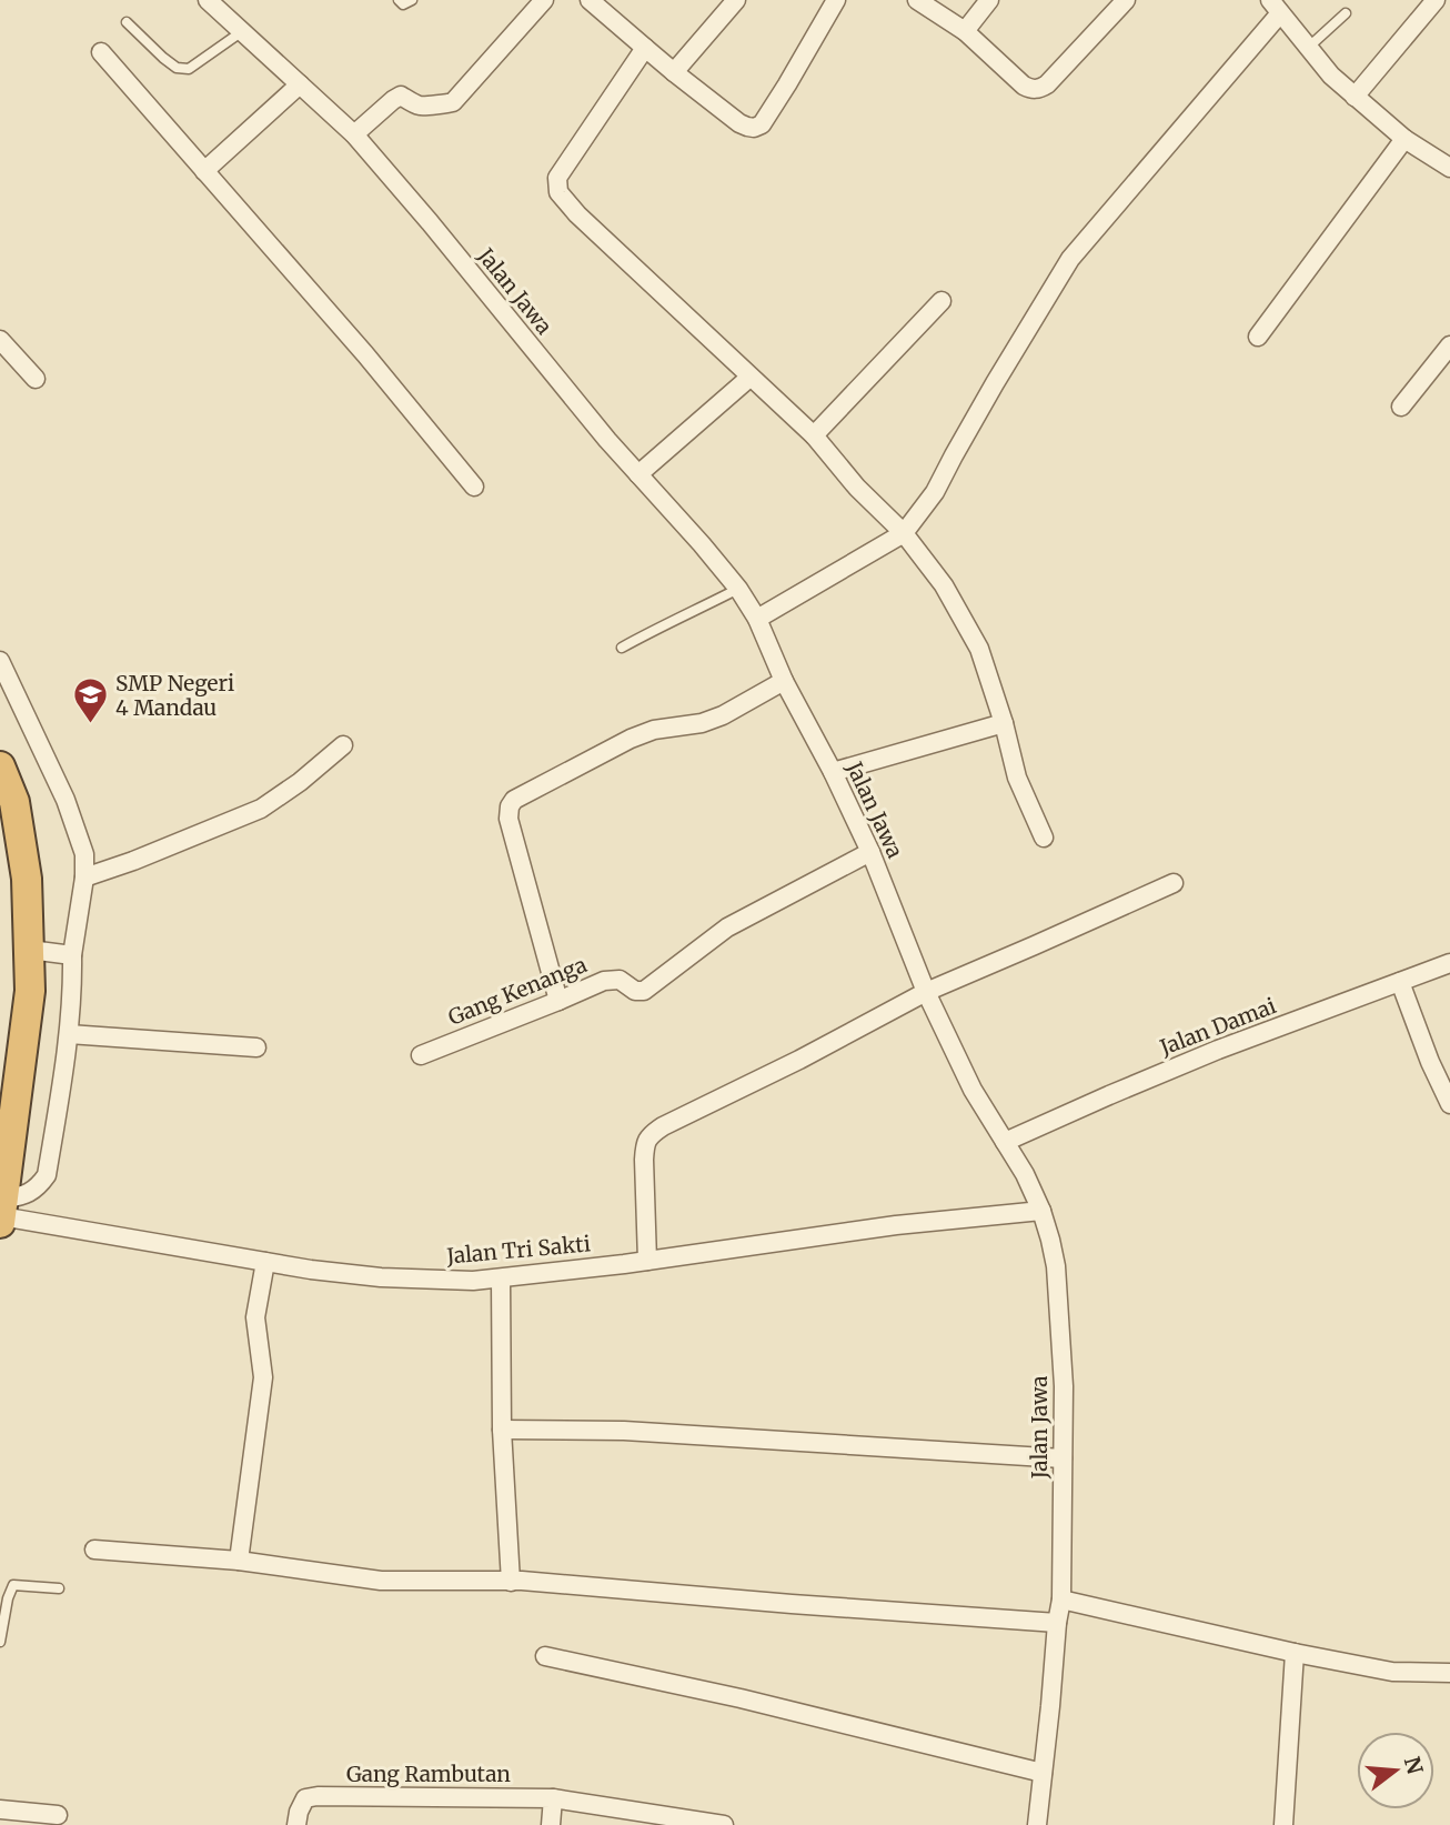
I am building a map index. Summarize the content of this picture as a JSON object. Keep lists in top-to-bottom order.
{
  "streets": {
    "street": [
      "Jalan Jawa",
      "Gang Kenanga",
      "Jalan Damai",
      "Jalan Tri Sakti",
      "Gang Rambutan"
    ]
  },
  "crossings": [
    ["Jalan Jawa", "Gang Kenanga"],
    ["Jalan Jawa", "Jalan Damai"],
    ["Jalan Jawa", "Jalan Tri Sakti"]
  ],
  "places": {
    "school or university": ["SMP Negeri 4 Mandau"]
  },
  "north": "right"
}
